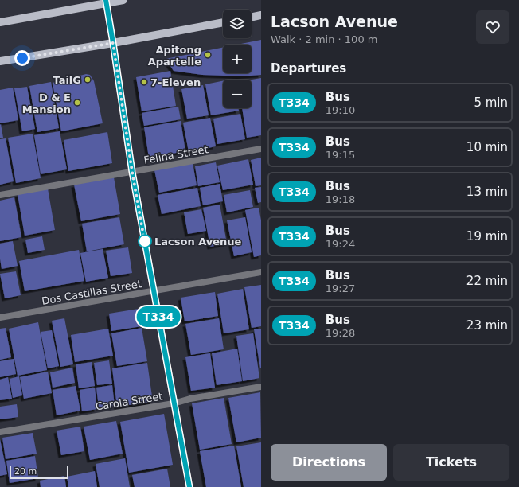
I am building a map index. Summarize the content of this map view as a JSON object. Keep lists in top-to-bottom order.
{
  "streets": {
    "street": ["Felina Street", "Dos Castillas Street", "Carola Street"]
  },
  "places": [
    "Apitong Apartelle",
    "TailG",
    "7-Eleven",
    "D & E Mansion",
    "Lacson Avenue"
  ],
  "lines": ["bus line T334"],
  "scale_bar": "20 m",
  "page": {
    "on_map": "T334",
    "heading": [
      ["Lacson Avenue", "Walk · 2 min · 100 m"],
      "Departures"
    ],
    "map_buttons": ["+", "−"],
    "list": [
      {
        "mark": "T334",
        "name": "Bus",
        "note": "19:10",
        "value": "5 min"
      },
      {
        "mark": "T334",
        "name": "Bus",
        "note": "19:15",
        "value": "10 min"
      },
      {
        "mark": "T334",
        "name": "Bus",
        "note": "19:18",
        "value": "13 min"
      },
      {
        "mark": "T334",
        "name": "Bus",
        "note": "19:24",
        "value": "19 min"
      },
      {
        "mark": "T334",
        "name": "Bus",
        "note": "19:27",
        "value": "22 min"
      },
      {
        "mark": "T334",
        "name": "Bus",
        "note": "19:28",
        "value": "23 min"
      }
    ],
    "buttons": ["Directions", "Tickets"],
    "scale": "20 m"
  }
}
